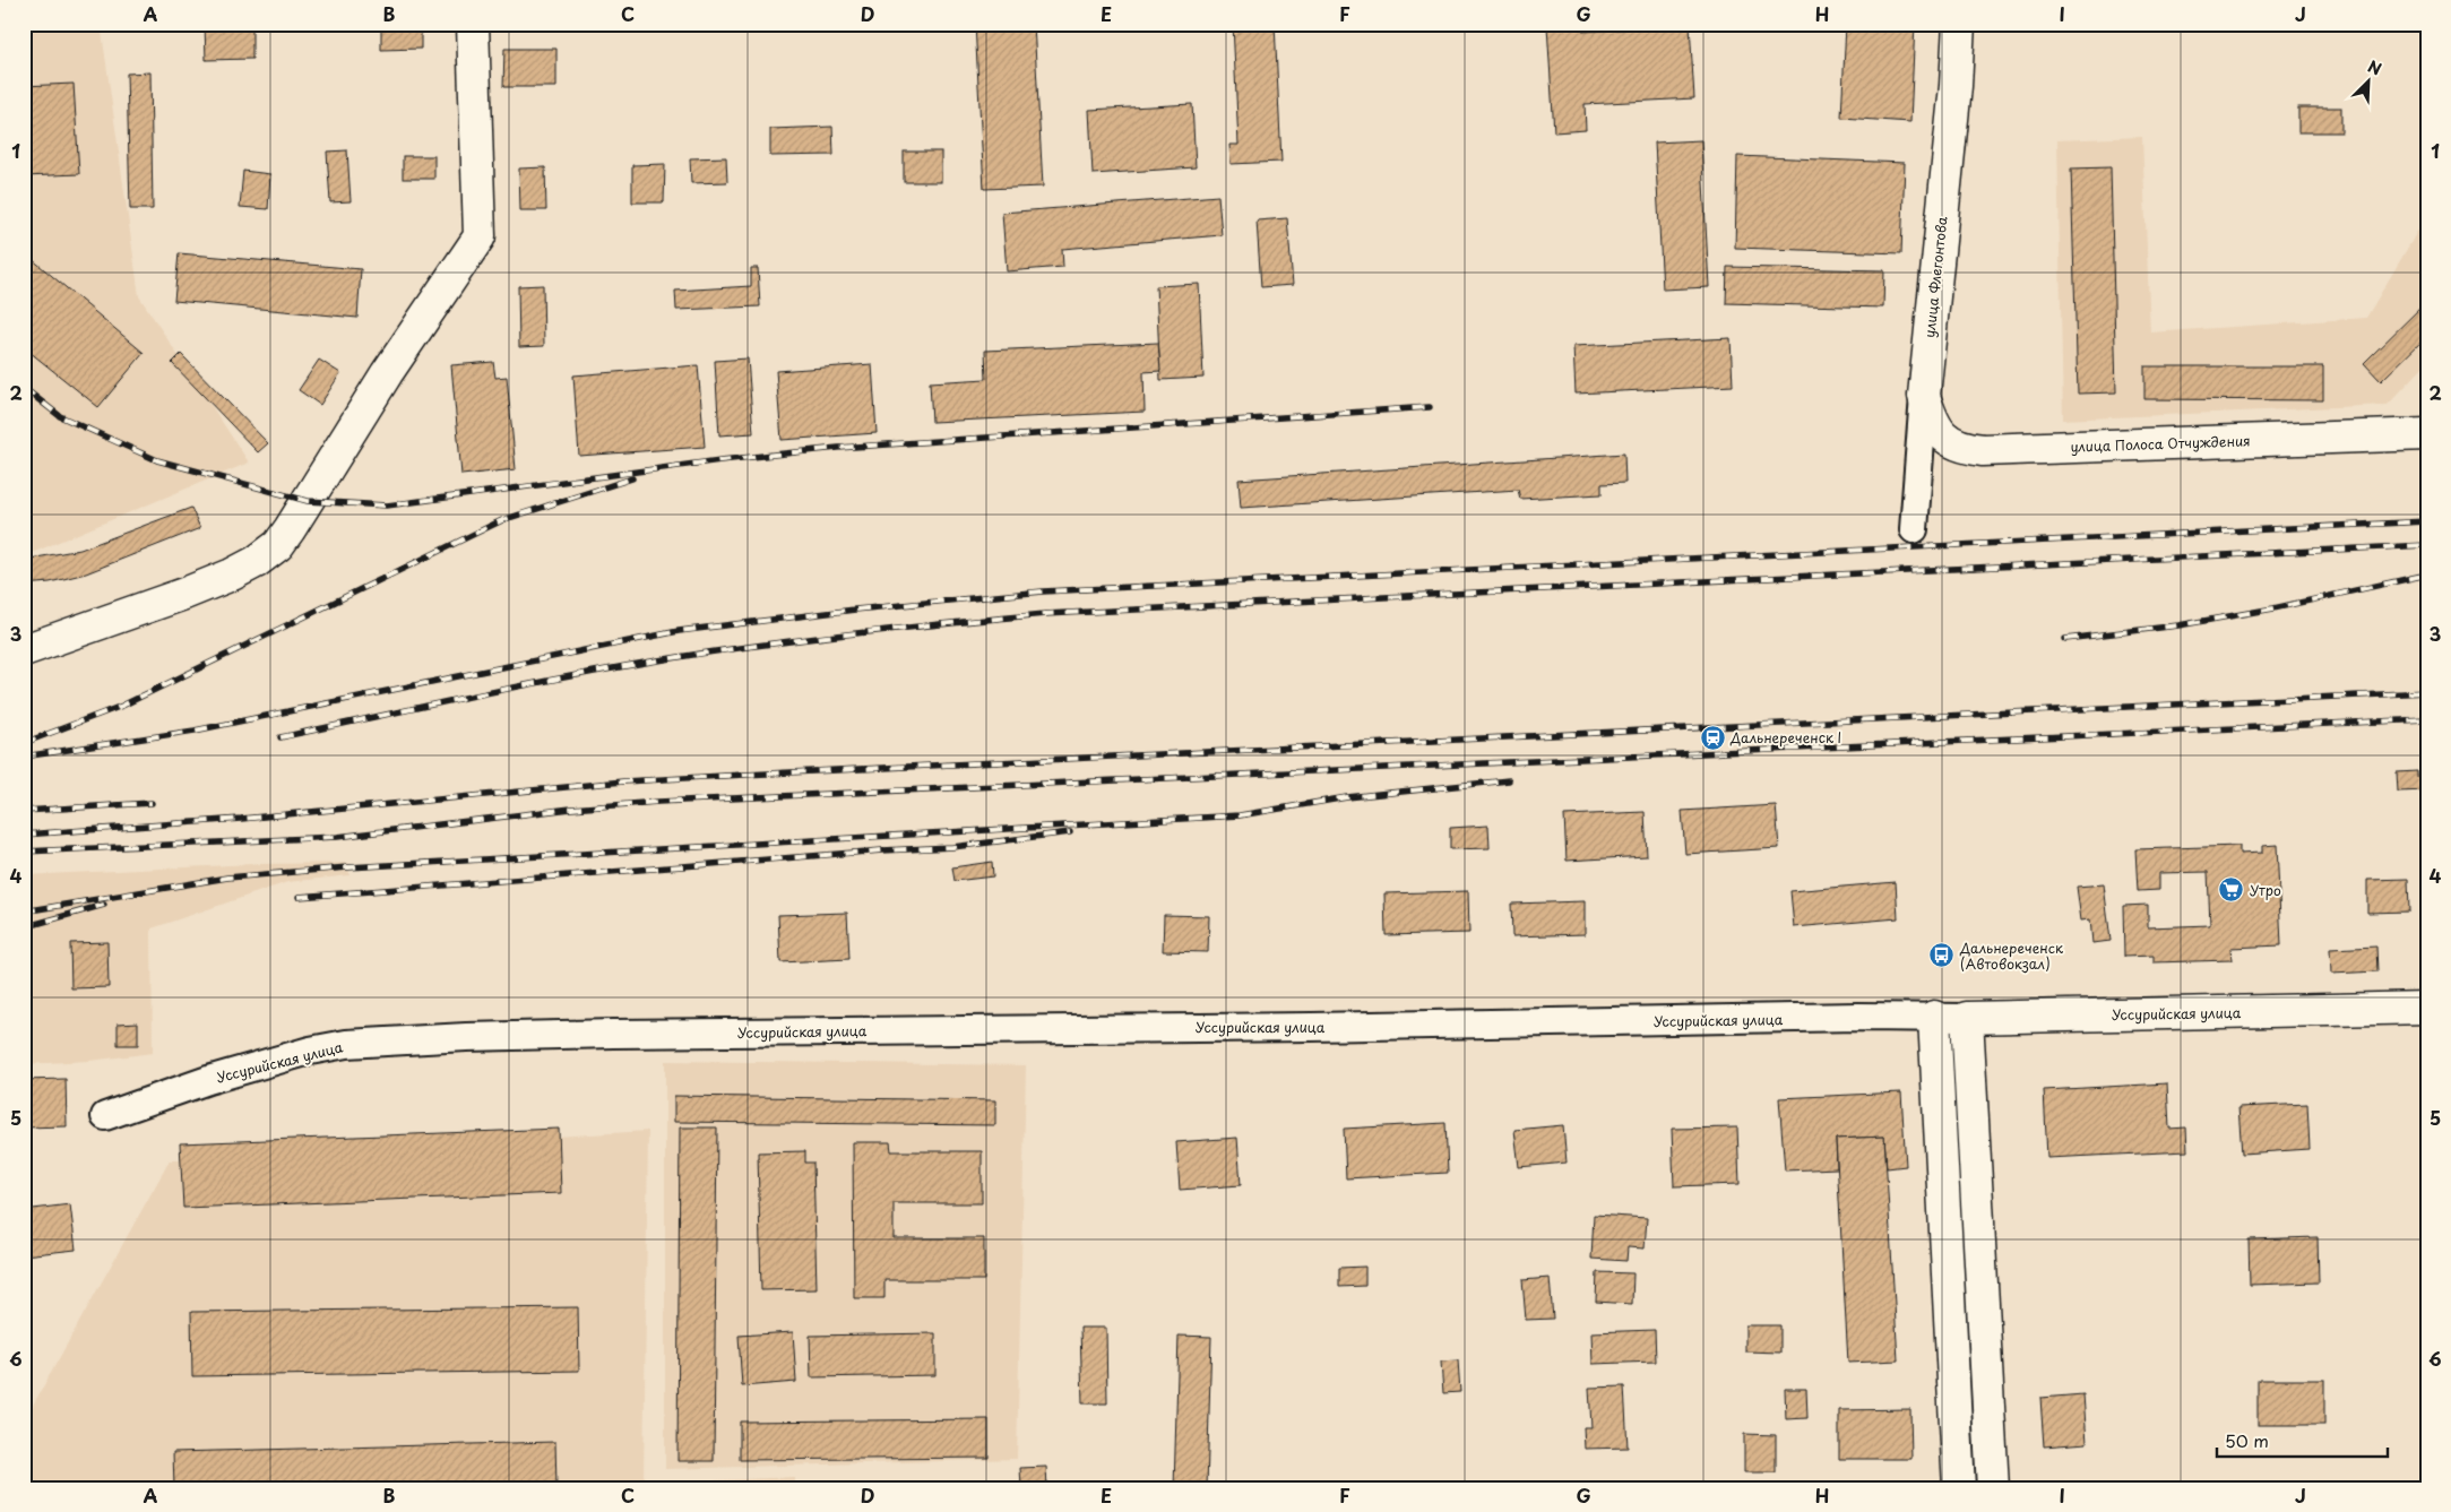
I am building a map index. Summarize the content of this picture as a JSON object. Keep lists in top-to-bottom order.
{
  "streets": {
    "main road": ["улица Флегонтова", "улица Полоса Отчуждения", "Уссурийская улица"]
  },
  "crossings": [
    ["улица Флегонтова", "улица Полоса Отчуждения"]
  ],
  "places": {
    "station": ["Дальнереченск I"],
    "supermarket": ["Утро"],
    "bus stop": ["Дальнереченск (Автовокзал)"]
  },
  "scale_bar": "50 m",
  "north": "top right",
  "grid": {
    "columns": [
      "A",
      "B",
      "C",
      "D",
      "E",
      "F",
      "G",
      "H",
      "I",
      "J"
    ],
    "rows": [
      "1",
      "2",
      "3",
      "4",
      "5",
      "6"
    ]
  }
}
